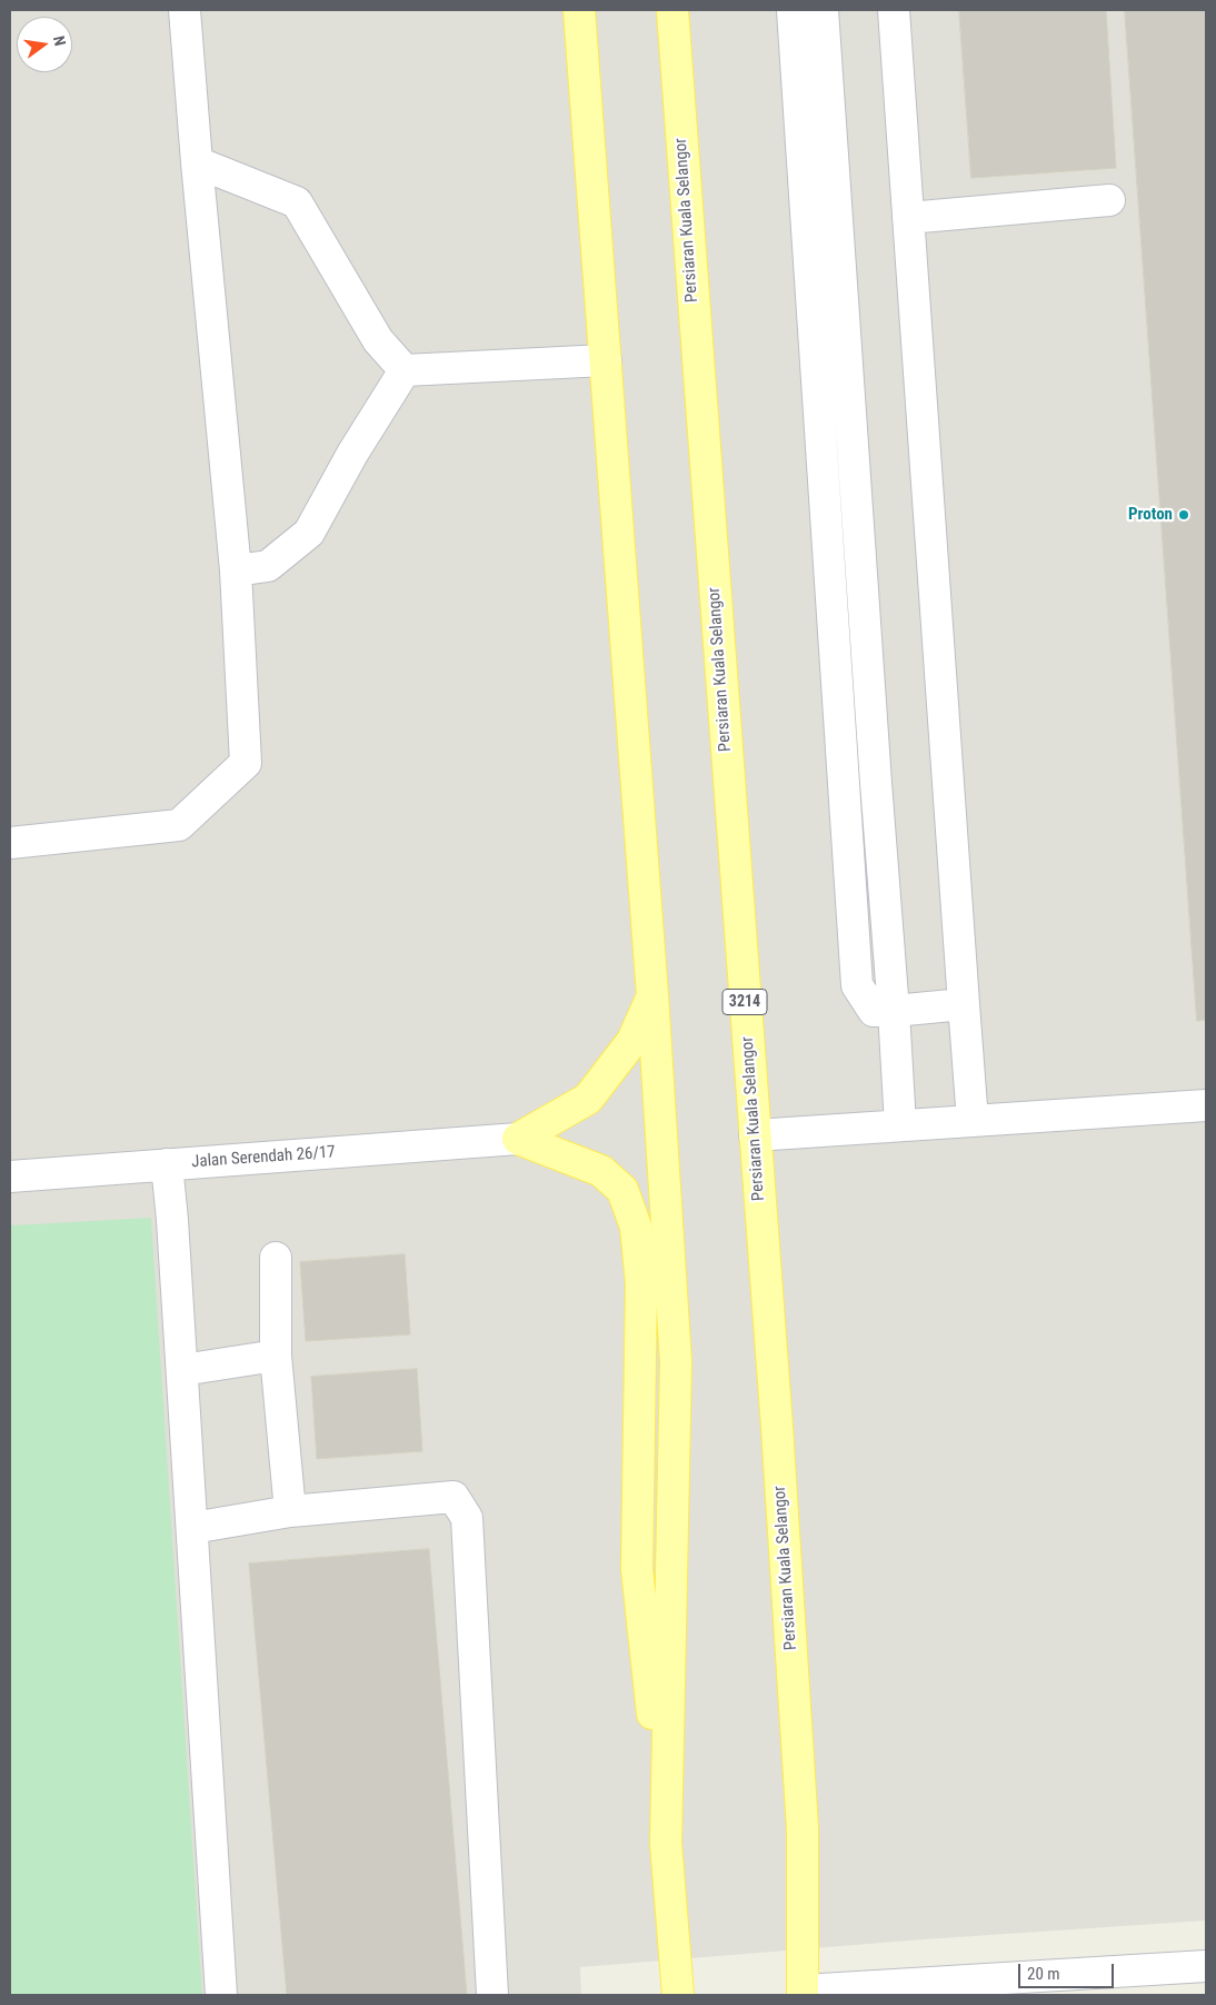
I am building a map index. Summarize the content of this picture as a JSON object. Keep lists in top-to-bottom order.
{
  "streets": {
    "main road": ["Persiaran Kuala Selangor", "3214"],
    "street": ["Jalan Serendah 26/17"]
  },
  "places": ["Proton"],
  "scale_bar": "20 m",
  "north": "right"
}
